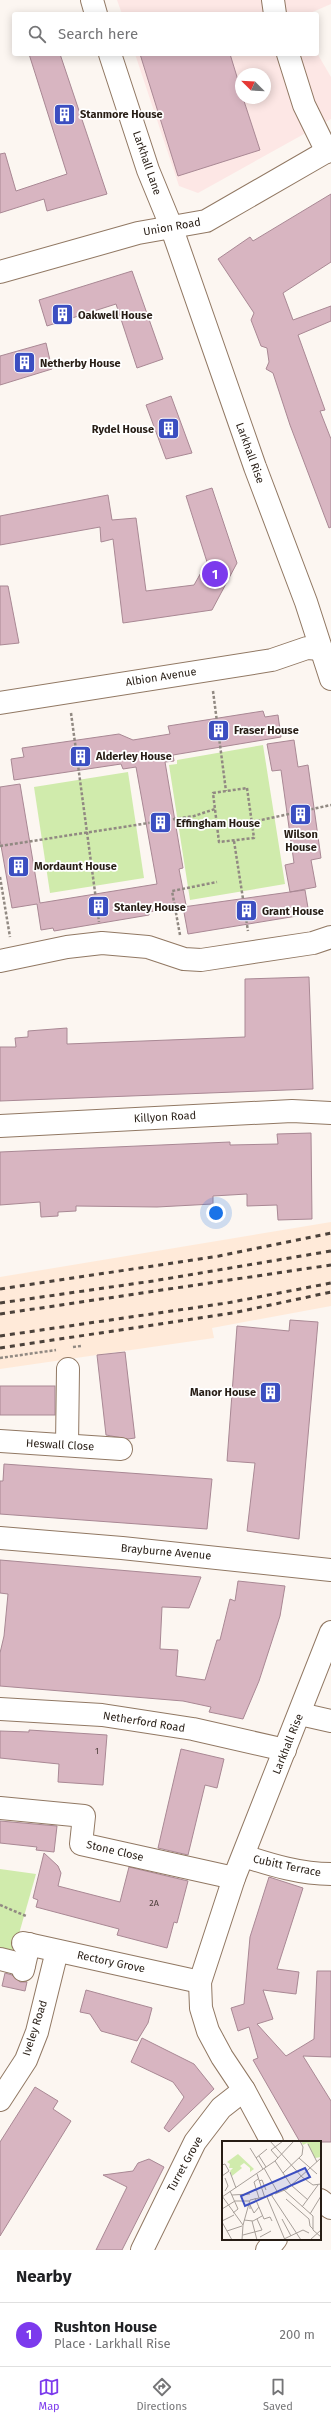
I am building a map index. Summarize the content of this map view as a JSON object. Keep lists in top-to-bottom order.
{
  "streets": {
    "street": [
      "Larkhall Lane",
      "Union Road",
      "Larkhall Rise",
      "Albion Avenue",
      "Killyon Road",
      "Heswall Close",
      "Brayburne Avenue",
      "Netherford Road",
      "Stone Close",
      "Cubitt Terrace",
      "Rectory Grove",
      "Iveley Road",
      "Turret Grove"
    ]
  },
  "crossings": [
    ["Larkhall Lane", "Union Road"],
    ["Larkhall Lane", "Larkhall Rise"],
    ["Union Road", "Larkhall Rise"],
    ["Larkhall Rise", "Albion Avenue"],
    ["Larkhall Rise", "Netherford Road"],
    ["Larkhall Rise", "Cubitt Terrace"],
    ["Rectory Grove", "Iveley Road"]
  ],
  "places": {
    "building": [
      "Stanmore House",
      "Oakwell House",
      "Netherby House",
      "Rydel House",
      "Fraser House",
      "Alderley House",
      "Wilson House",
      "Effingham House",
      "Mordaunt House",
      "Stanley House",
      "Grant House",
      "Manor House"
    ]
  },
  "house_numbers": ["1", "2A"],
  "north": "top left",
  "page": {
    "search": "Search here",
    "pins": "1",
    "heading": "Nearby",
    "list": [
      {
        "mark": "1",
        "name": "Rushton House",
        "note": "Place · Larkhall Rise",
        "value": "200 m"
      }
    ],
    "nav": ["Map", "Directions", "Saved"]
  }
}
